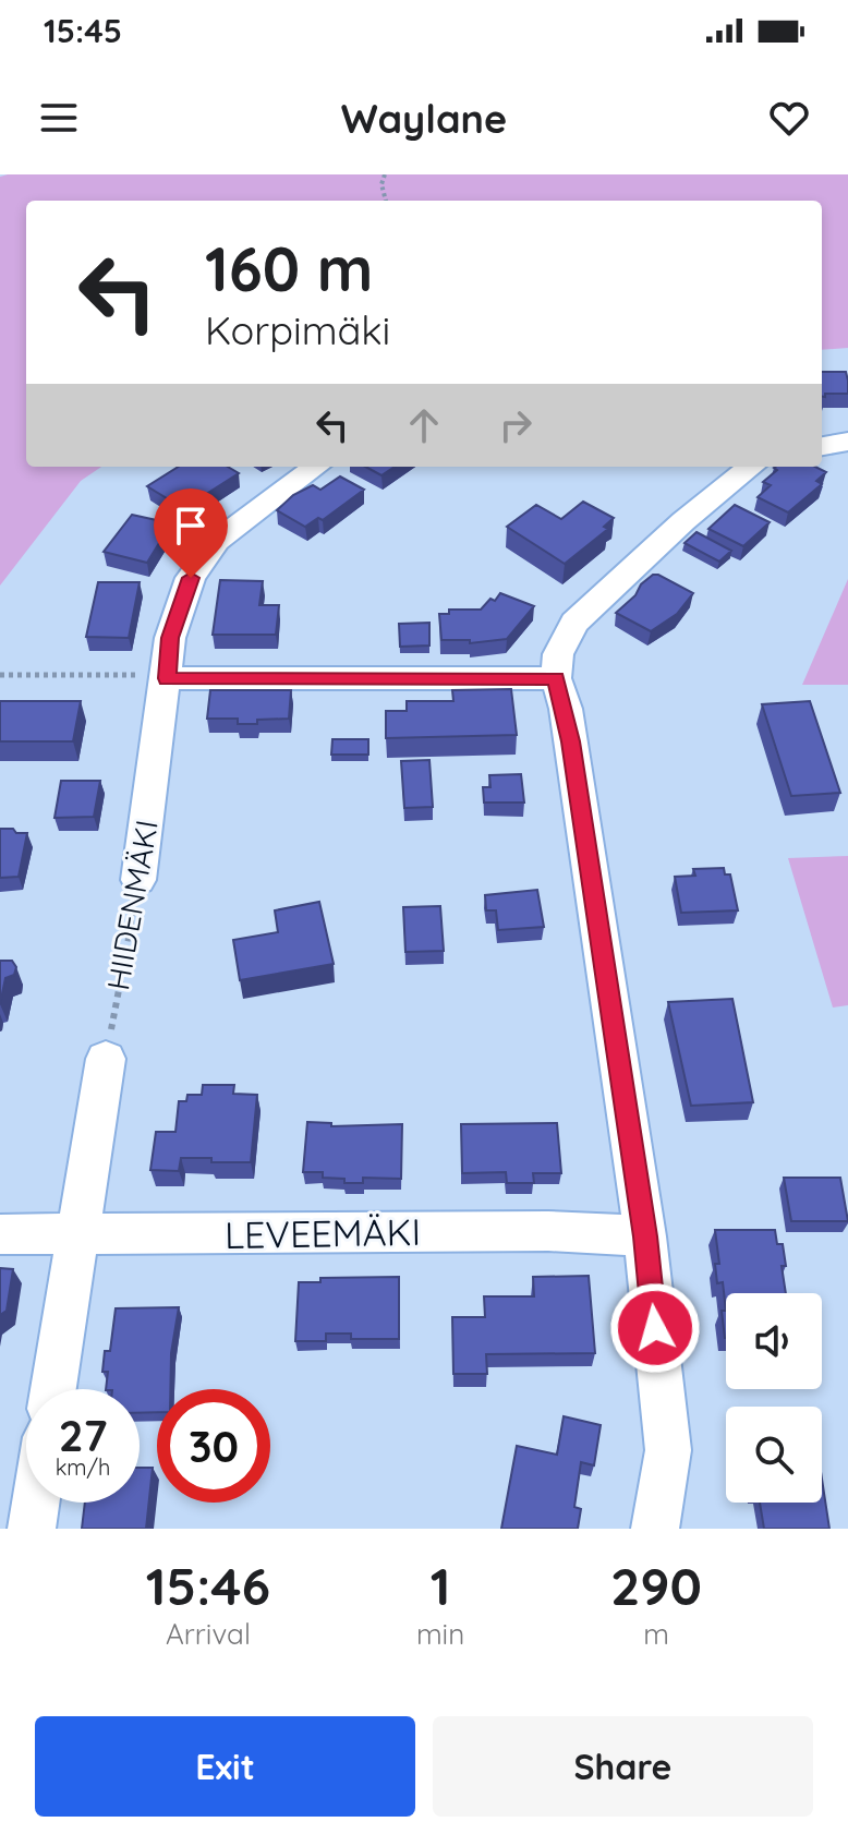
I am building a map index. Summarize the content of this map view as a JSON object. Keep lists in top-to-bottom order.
{
  "streets": {
    "street": ["HIIDENMÄKI", "LEVEEMÄKI"]
  },
  "page": {
    "status": "15:45",
    "header": "Waylane",
    "turn": ["160 m", "Korpimäki"],
    "speed": "27 km/h",
    "limit": "30",
    "eta": [
      "15:46",
      "Arrival",
      "1",
      "min",
      "290",
      "m"
    ],
    "buttons": ["Exit", "Share"]
  }
}
